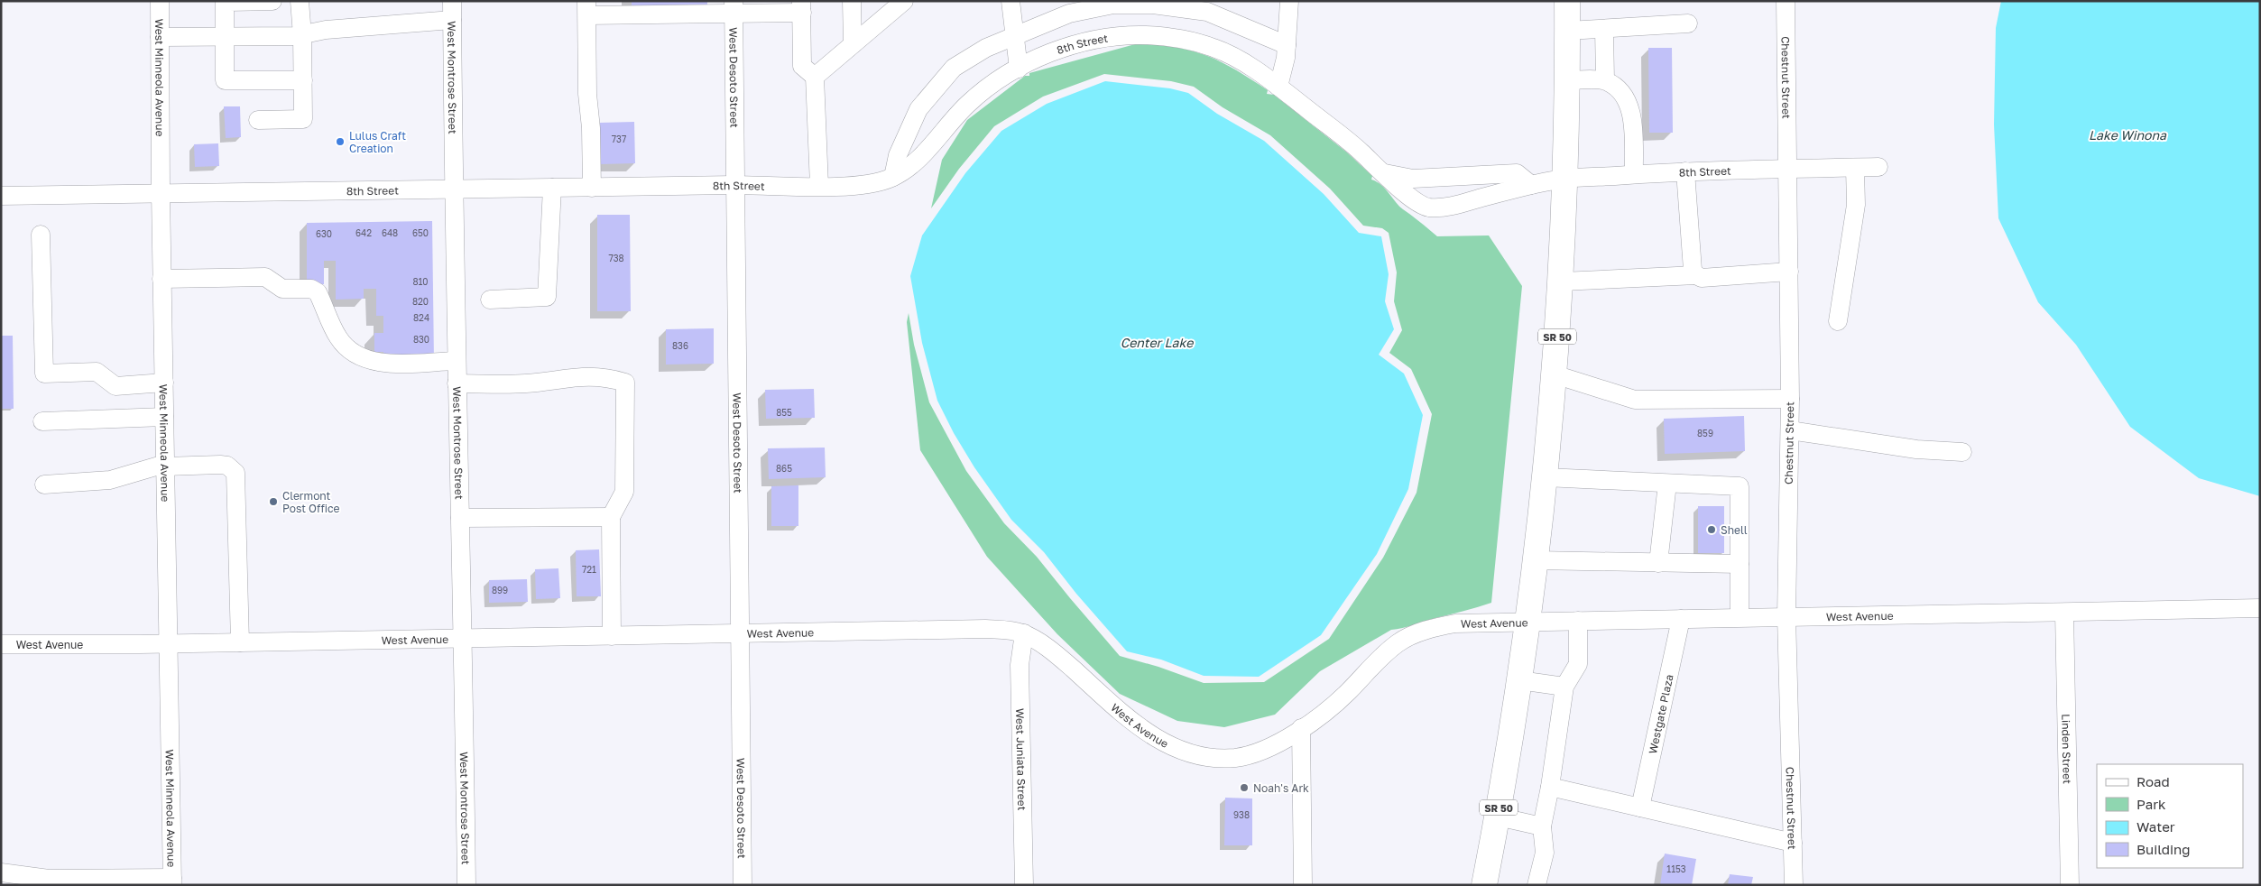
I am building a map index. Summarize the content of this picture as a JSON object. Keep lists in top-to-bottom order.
{
  "streets": {
    "highway": ["SR 50"],
    "street": [
      "8th Street",
      "West Minneola Avenue",
      "West Montrose Street",
      "West Desoto Street",
      "Chestnut Street",
      "West Avenue",
      "Westgate Plaza",
      "Linden Street",
      "West Juniata Street"
    ]
  },
  "crossings": [
    ["8th Street", "West Minneola Avenue"],
    ["8th Street", "West Montrose Street"],
    ["8th Street", "West Desoto Street"],
    ["8th Street", "Chestnut Street"],
    ["8th Street", "SR 50"],
    ["West Minneola Avenue", "West Avenue"],
    ["West Montrose Street", "West Avenue"],
    ["West Desoto Street", "West Avenue"],
    ["Chestnut Street", "West Avenue"],
    ["SR 50", "West Avenue"],
    ["West Avenue", "Westgate Plaza"],
    ["West Avenue", "Linden Street"],
    ["West Avenue", "West Juniata Street"]
  ],
  "water": ["Lake Winona", "Center Lake"],
  "places": [
    "Lulus Craft Creation",
    "Clermont Post Office",
    "Shell",
    "Noah's Ark"
  ],
  "house_numbers": [
    "737",
    "642",
    "648",
    "650",
    "630",
    "738",
    "810",
    "820",
    "824",
    "830",
    "836",
    "855",
    "859",
    "865",
    "721",
    "899",
    "938",
    "1153"
  ],
  "legend": [
    "Road",
    "Park",
    "Water",
    "Building"
  ]
}
